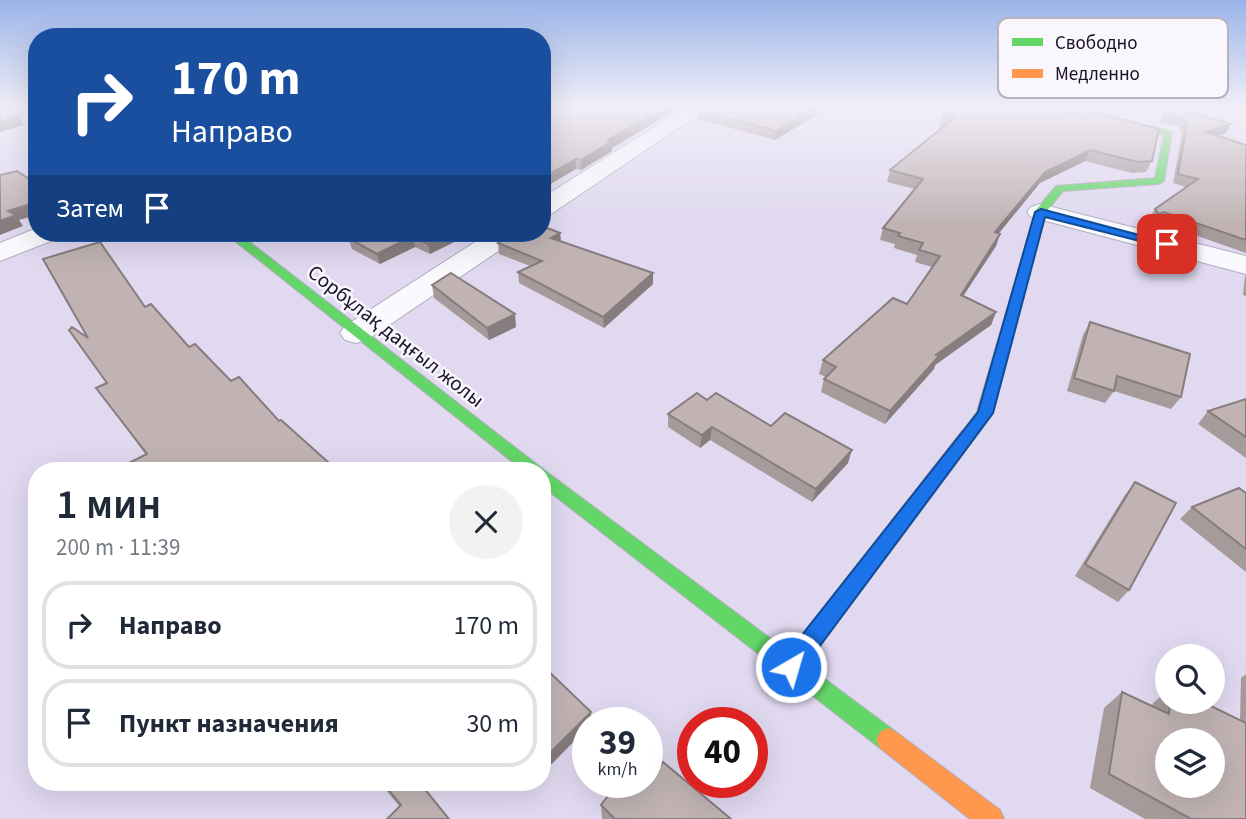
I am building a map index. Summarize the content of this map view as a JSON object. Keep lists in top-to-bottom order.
{
  "streets": {
    "street": ["Сорбұлақ даңғыл жолы"]
  },
  "legend": ["Свободно", "Медленно"],
  "page": {
    "turn": ["170 m", "Направо"],
    "then": "Затем",
    "heading": ["1 мин", "200 m · 11:39"],
    "list": [
      {
        "name": "Направо",
        "value": "170 m"
      },
      {
        "name": "Пункт назначения",
        "value": "30 m"
      }
    ],
    "speed": "39 km/h",
    "limit": "40"
  }
}
